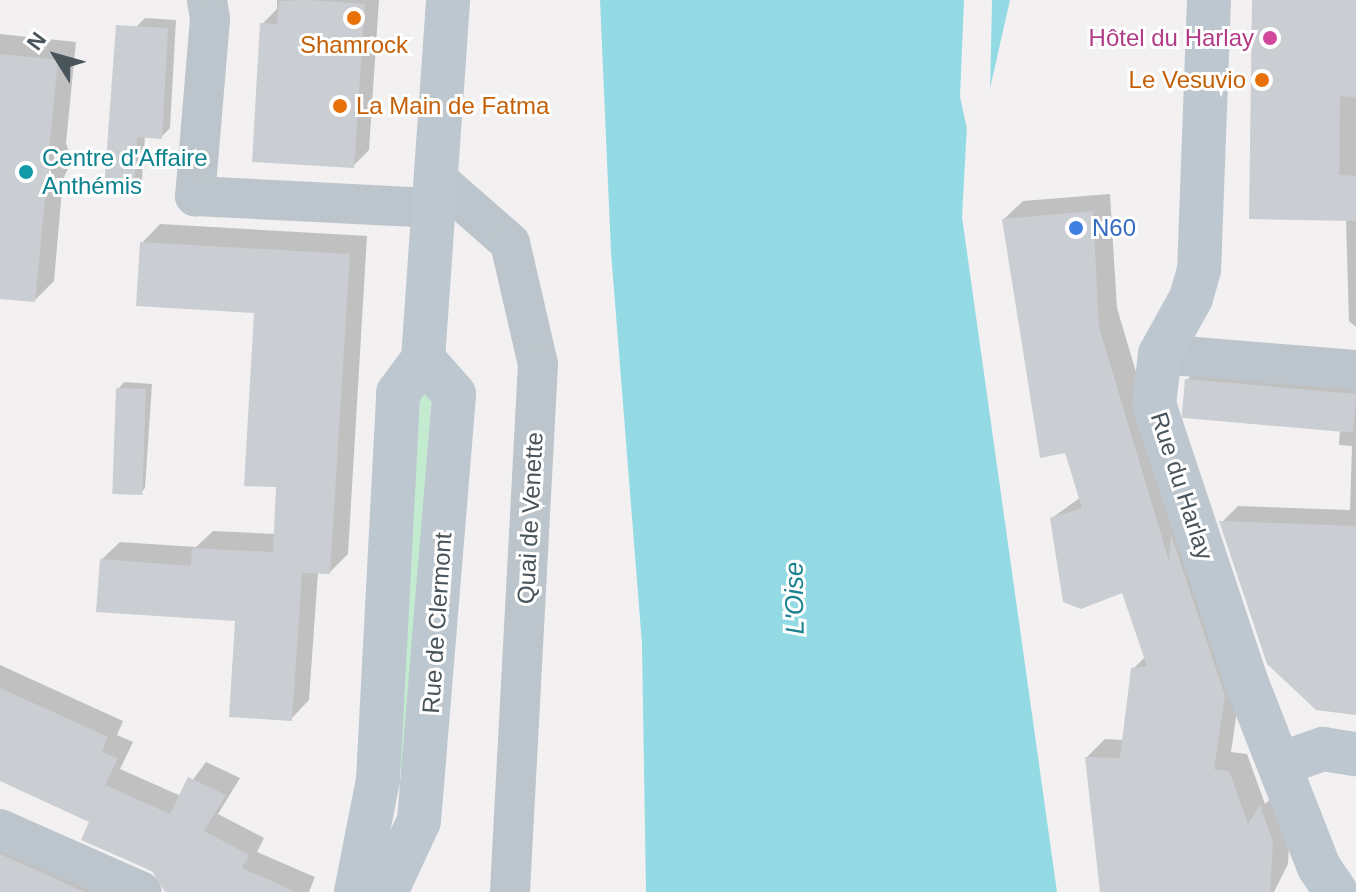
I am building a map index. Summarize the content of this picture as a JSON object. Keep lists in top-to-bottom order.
{
  "streets": {
    "main road": ["Rue du Harlay", "Rue de Clermont"],
    "street": ["Quai de Venette"]
  },
  "water": ["L'Oise"],
  "places": [
    "Shamrock",
    "Hôtel du Harlay",
    "Le Vesuvio",
    "La Main de Fatma",
    "Centre d'Affaire Anthémis",
    "N60"
  ],
  "north": "top left"
}
